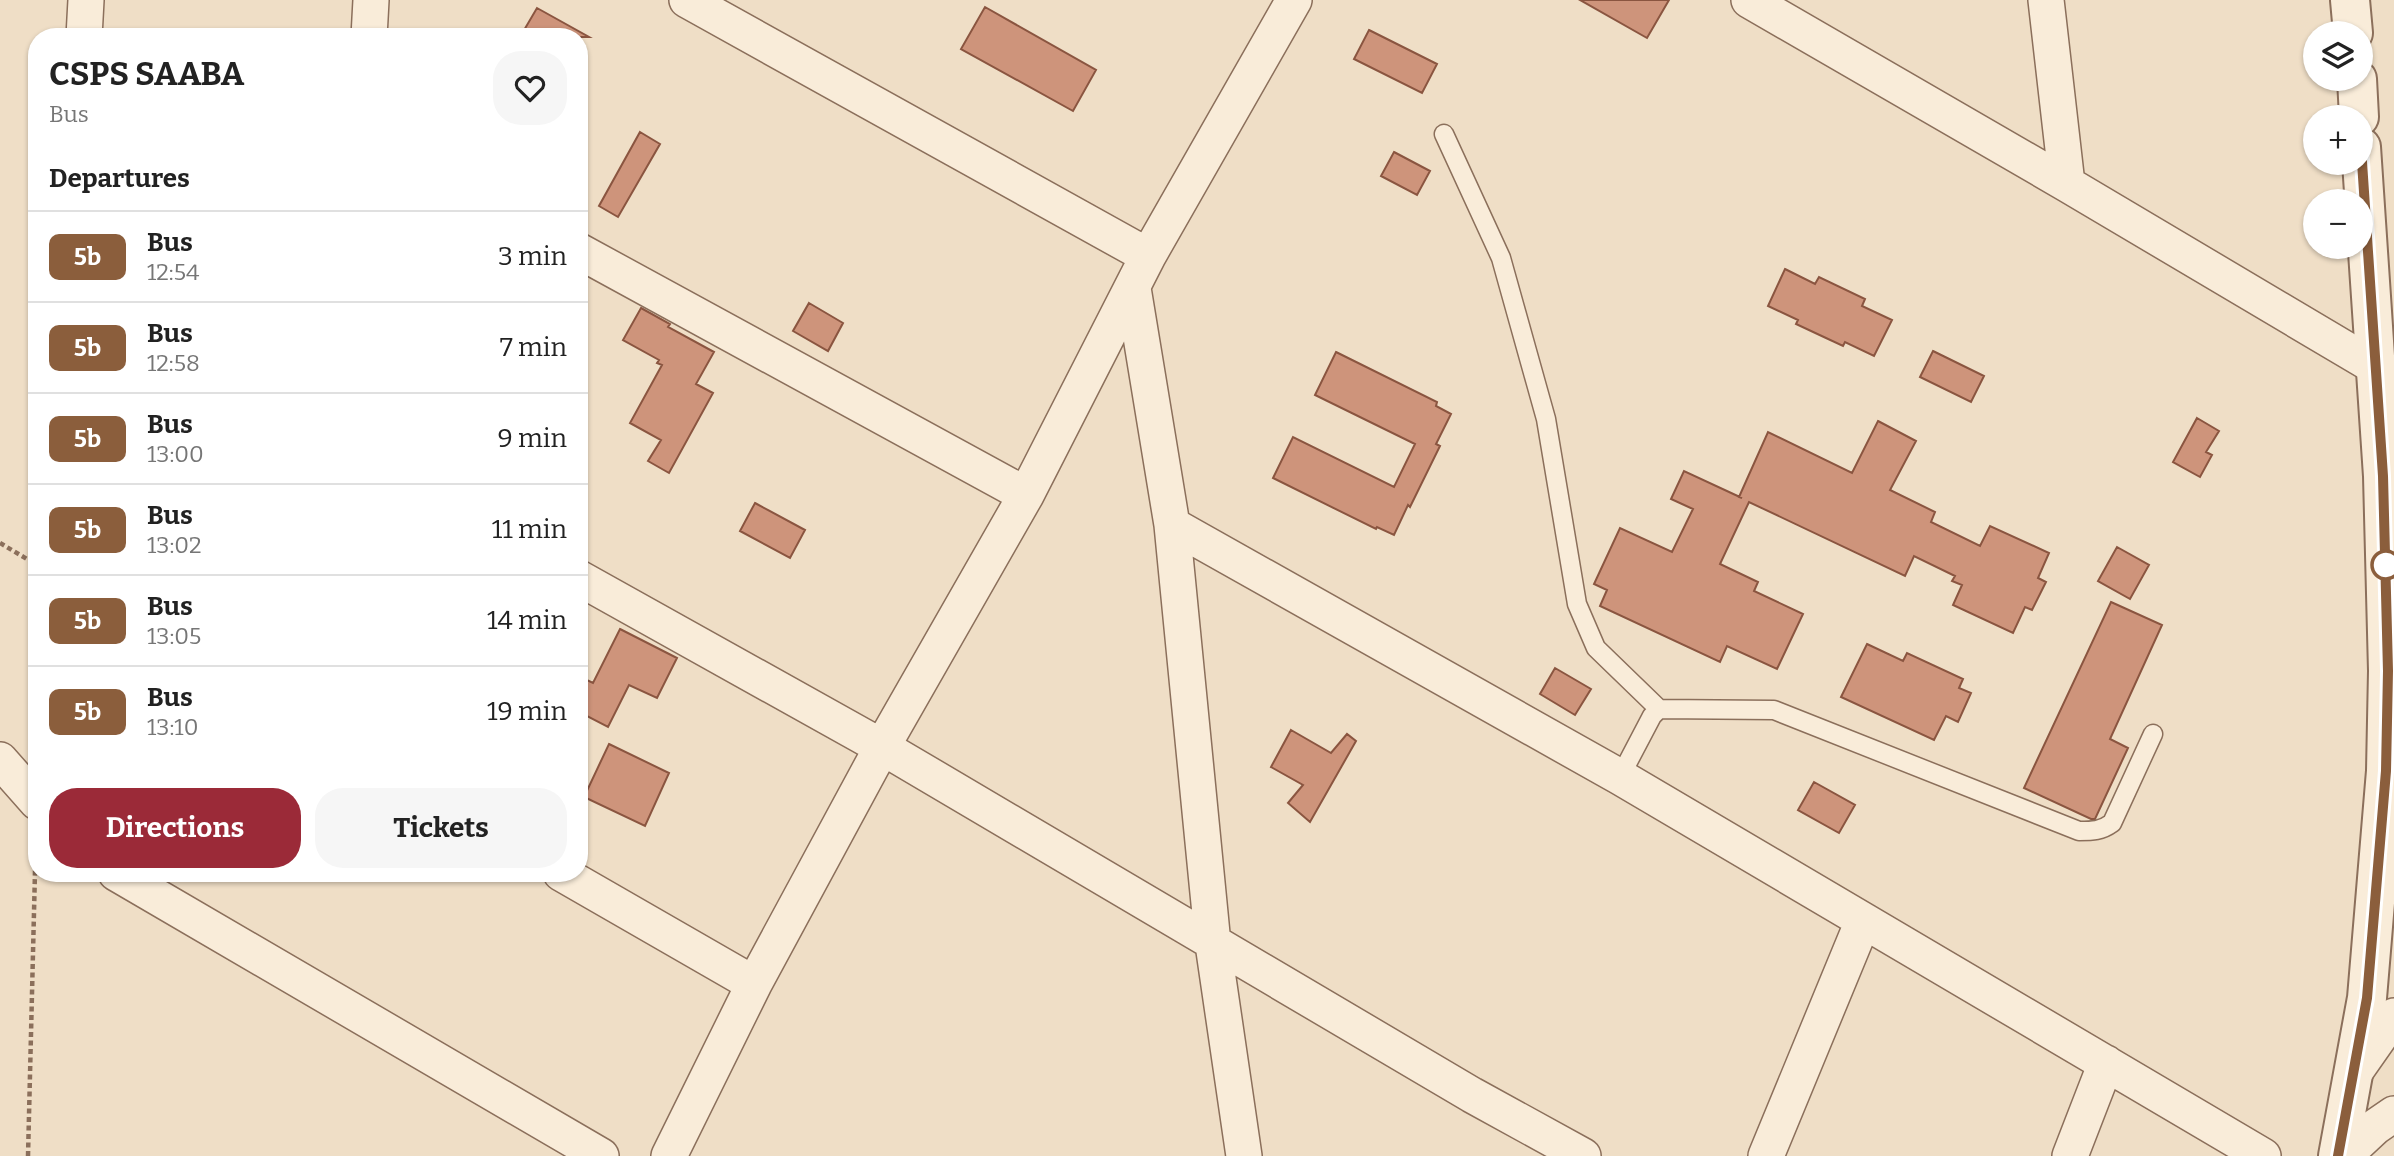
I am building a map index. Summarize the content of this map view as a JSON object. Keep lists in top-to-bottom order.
{
  "lines": ["bus line 5b"],
  "page": {
    "map_buttons": ["+", "−"],
    "heading": [
      ["CSPS SAABA", "Bus"],
      "Departures"
    ],
    "list": [
      {
        "mark": "5b",
        "name": "Bus",
        "note": "12:54",
        "value": "3 min"
      },
      {
        "mark": "5b",
        "name": "Bus",
        "note": "12:58",
        "value": "7 min"
      },
      {
        "mark": "5b",
        "name": "Bus",
        "note": "13:00",
        "value": "9 min"
      },
      {
        "mark": "5b",
        "name": "Bus",
        "note": "13:02",
        "value": "11 min"
      },
      {
        "mark": "5b",
        "name": "Bus",
        "note": "13:05",
        "value": "14 min"
      },
      {
        "mark": "5b",
        "name": "Bus",
        "note": "13:10",
        "value": "19 min"
      }
    ],
    "buttons": ["Directions", "Tickets"]
  }
}
